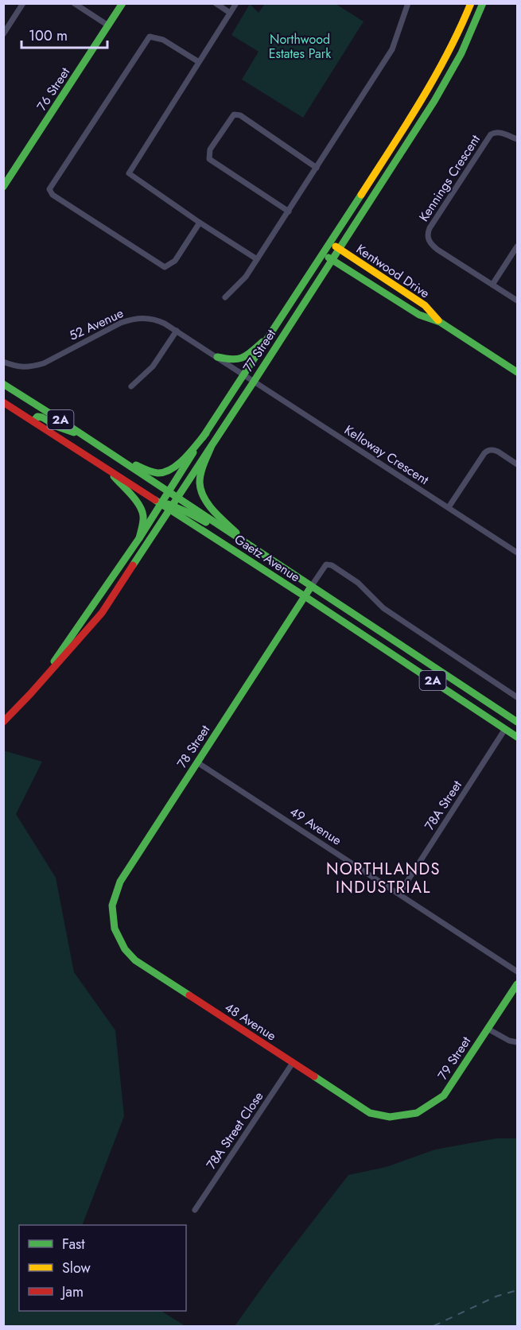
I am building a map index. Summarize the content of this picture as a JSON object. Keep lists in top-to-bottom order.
{
  "streets": {
    "main road": [
      "76 Street",
      "Kentwood Drive",
      "77 Street",
      "2A",
      "Gaetz Avenue",
      "78 Street",
      "48 Avenue",
      "79 Street"
    ],
    "street": [
      "Kennings Crescent",
      "52 Avenue",
      "Kelloway Crescent",
      "78A Street",
      "49 Avenue",
      "78A Street Close"
    ]
  },
  "crossings": [
    ["Kentwood Drive", "77 Street"],
    ["52 Avenue", "77 Street"],
    ["52 Avenue", "Kelloway Crescent"],
    ["77 Street", "Kelloway Crescent"],
    ["77 Street", "Gaetz Avenue"],
    ["Gaetz Avenue", "78 Street"],
    ["Gaetz Avenue", "78A Street"],
    ["78 Street", "49 Avenue"],
    ["78 Street", "48 Avenue"],
    ["78A Street", "49 Avenue"],
    ["48 Avenue", "79 Street"],
    ["48 Avenue", "78A Street Close"]
  ],
  "districts": ["NORTHLANDS INDUSTRIAL"],
  "parks": ["Northwood Estates Park"],
  "legend": ["Fast", "Slow", "Jam"],
  "scale_bar": "100 m"
}
